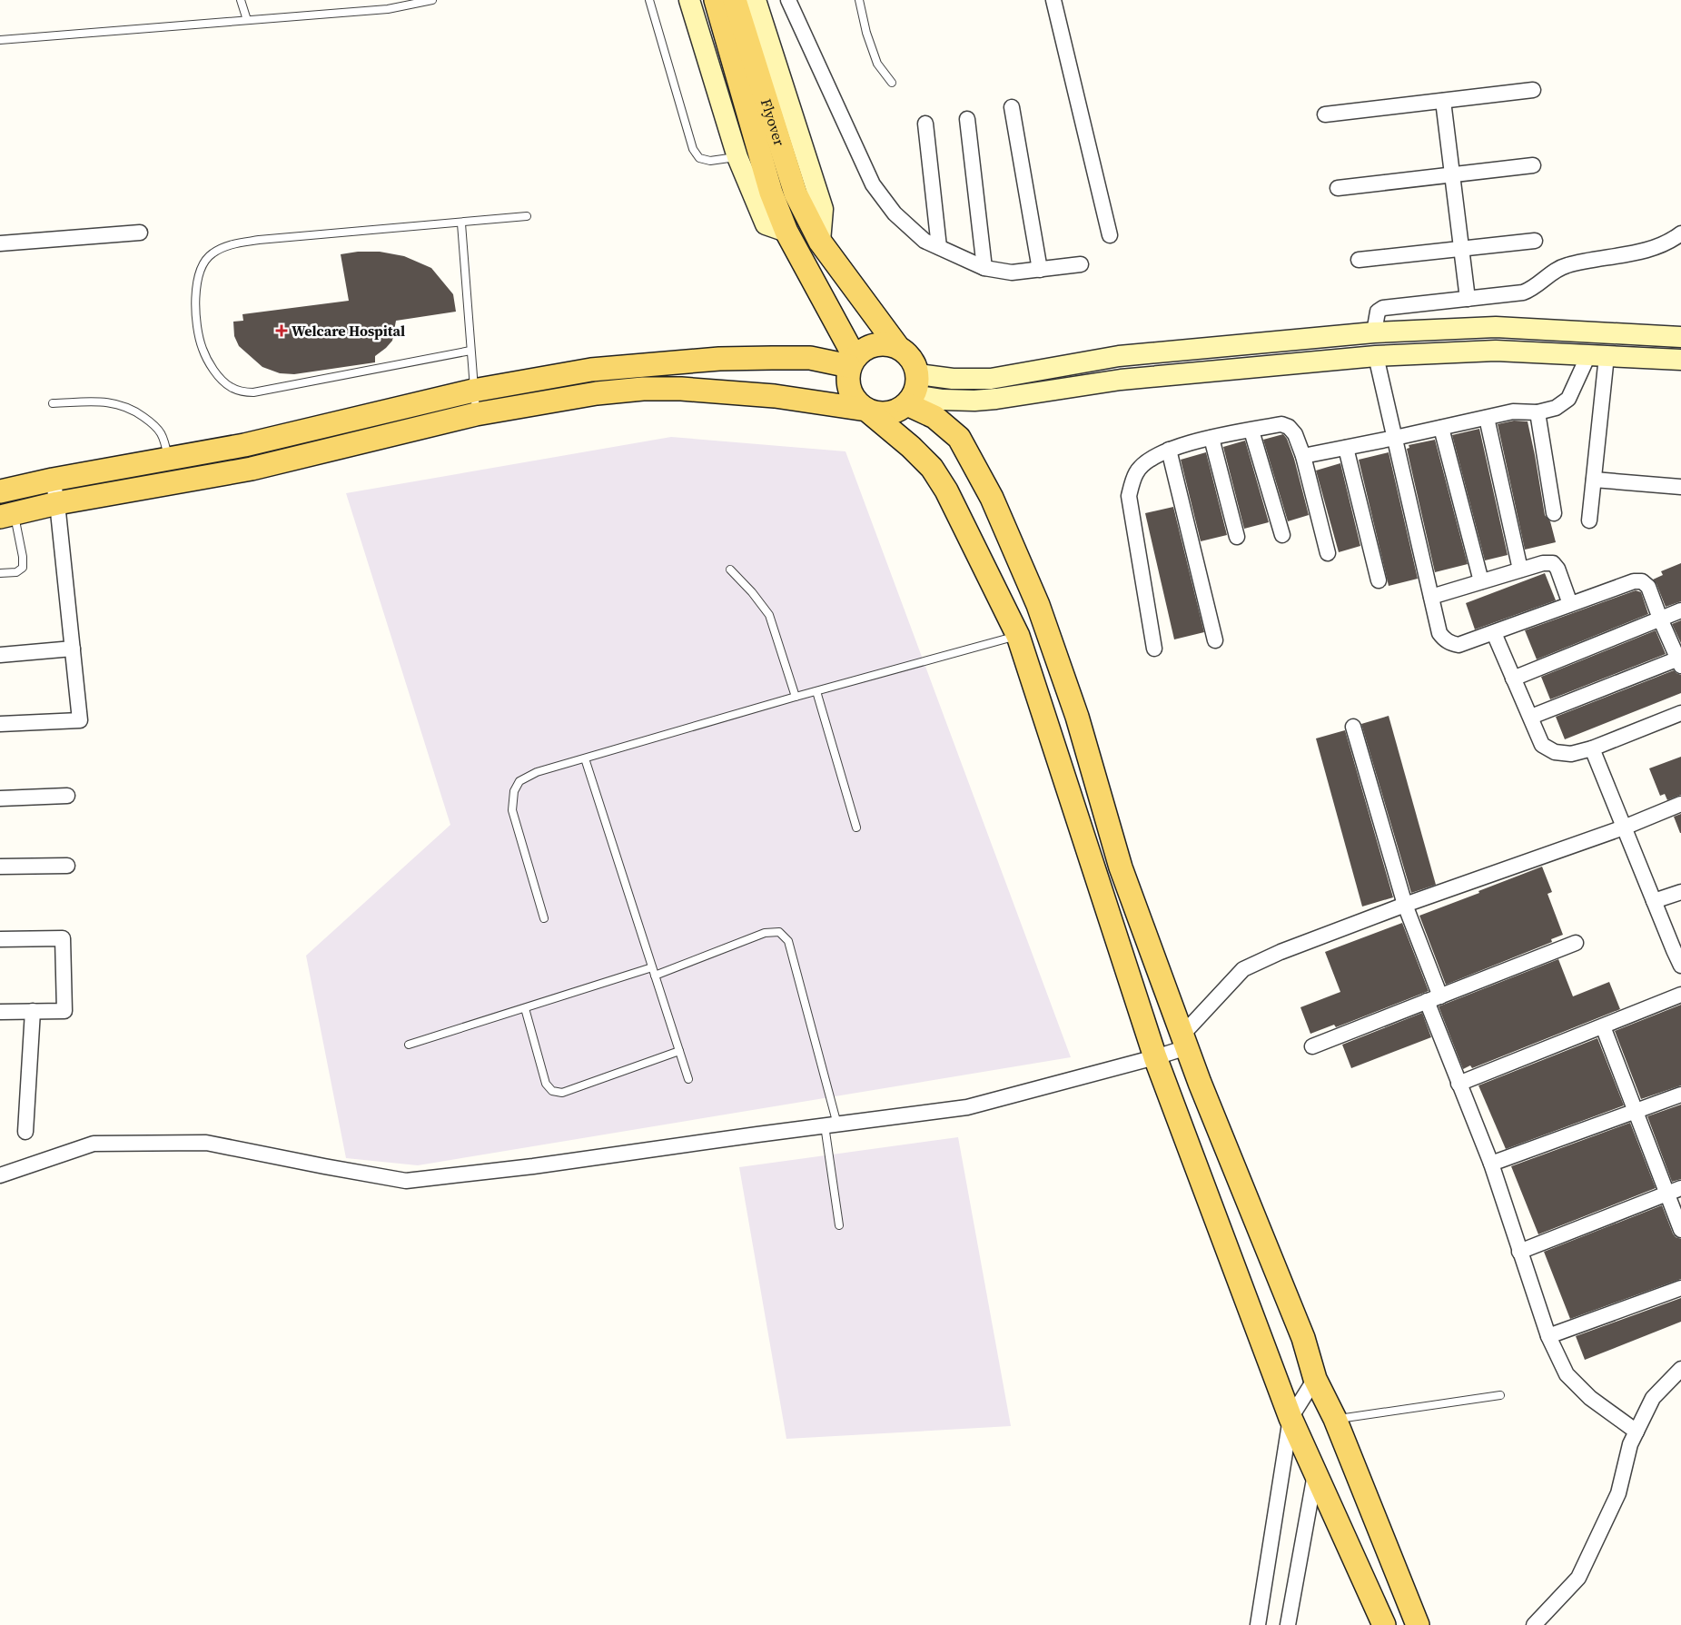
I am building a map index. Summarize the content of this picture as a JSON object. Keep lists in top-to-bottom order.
{
  "streets": {
    "main road": ["Flyover"]
  },
  "places": {
    "health": ["Welcare Hospital"]
  }
}
